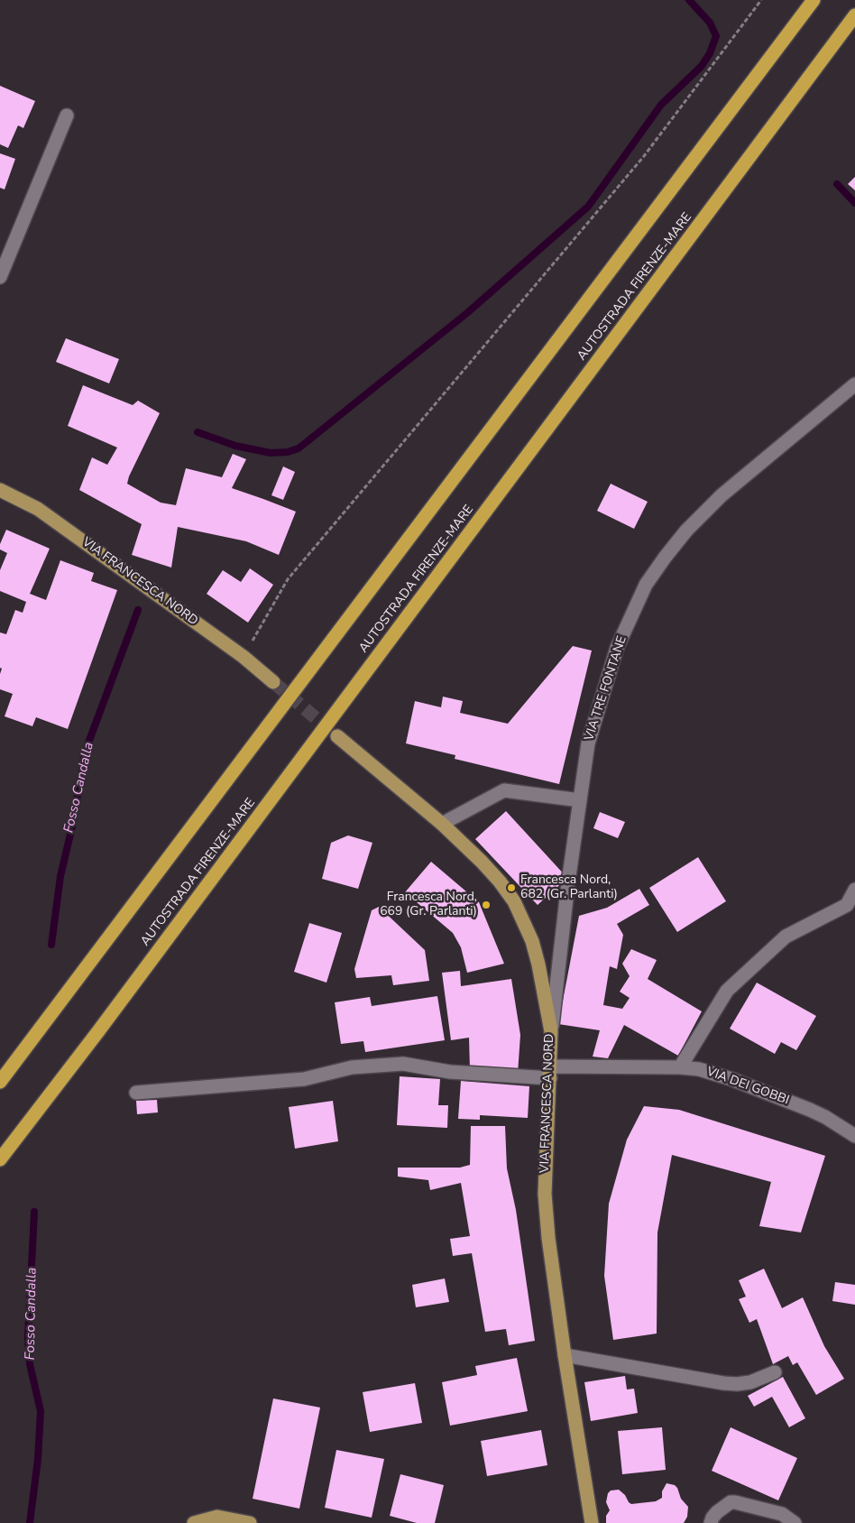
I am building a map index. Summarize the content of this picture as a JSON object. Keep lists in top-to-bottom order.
{
  "streets": {
    "highway": ["AUTOSTRADA FIRENZE-MARE"],
    "main road": ["VIA FRANCESCA NORD"],
    "street": ["VIA TRE FONTANE", "VIA DEI GOBBI"]
  },
  "crossings": [
    ["VIA FRANCESCA NORD", "VIA TRE FONTANE"],
    ["VIA FRANCESCA NORD", "VIA DEI GOBBI"]
  ],
  "water": ["Fosso Candalla"],
  "places": ["Francesca Nord, 682 (Gr. Parlanti)", "Francesca Nord, 669 (Gr. Parlanti)"]
}
